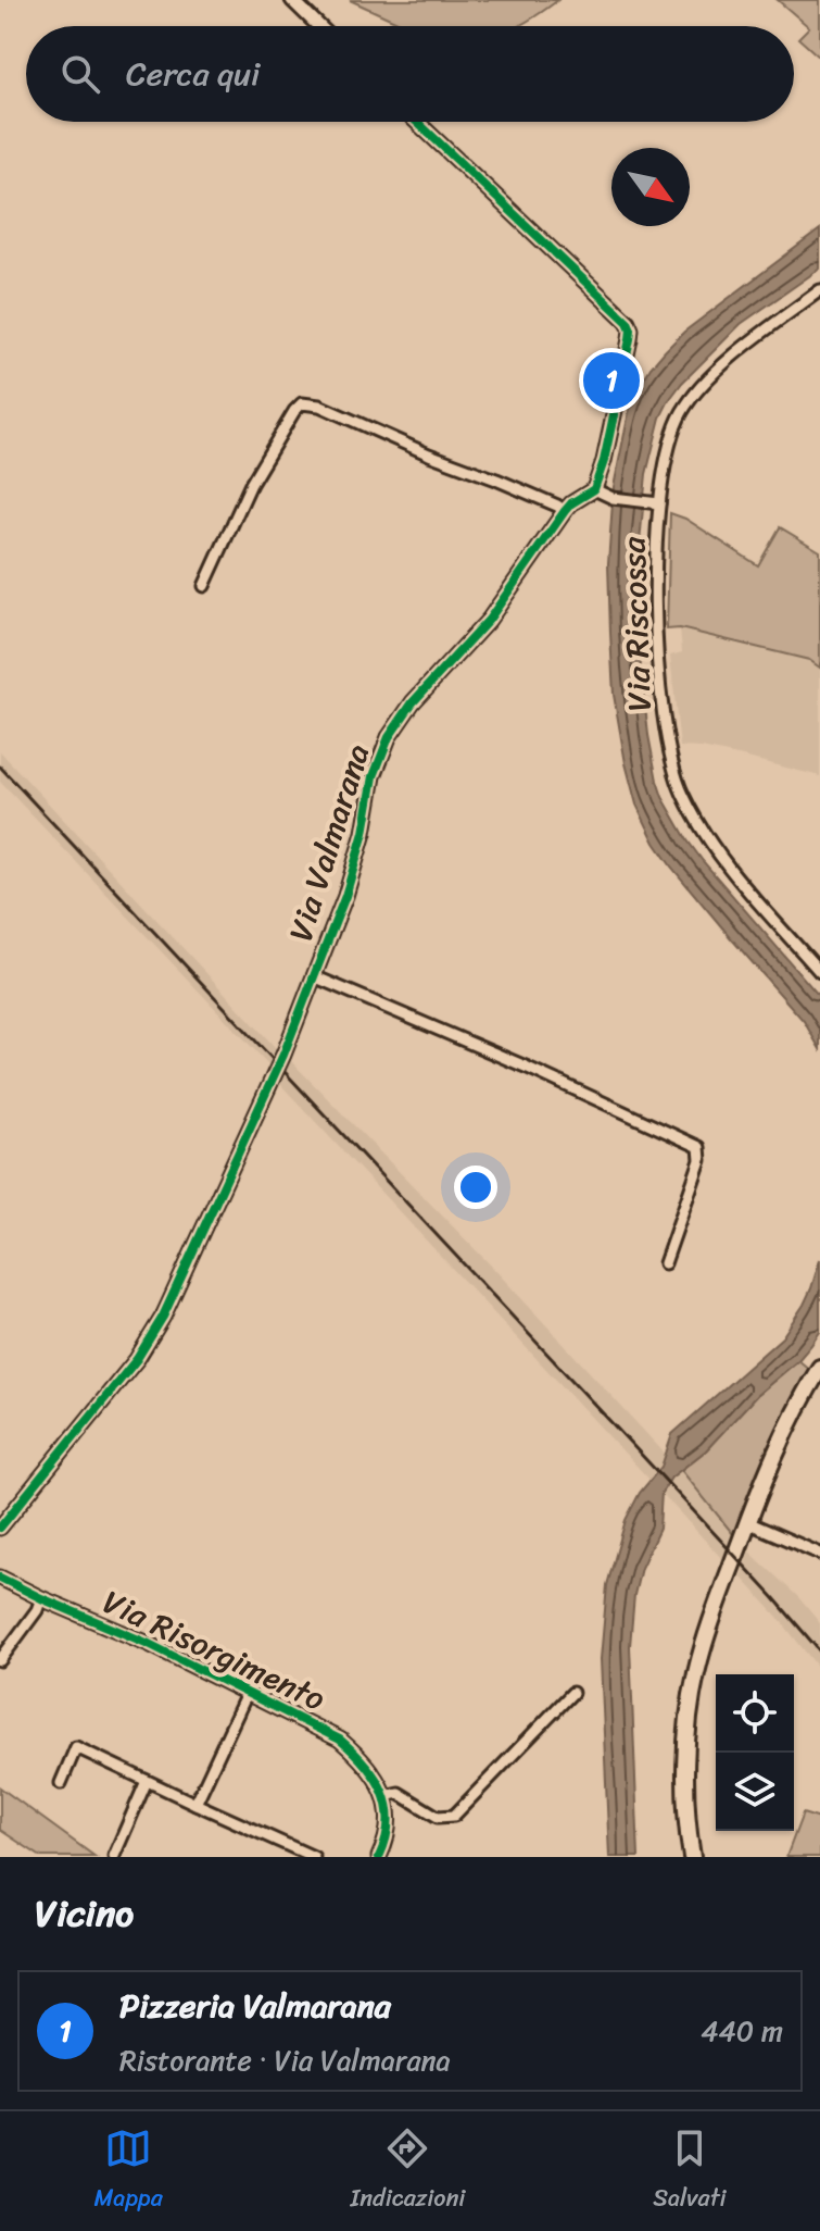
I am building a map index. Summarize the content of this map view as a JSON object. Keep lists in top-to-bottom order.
{
  "streets": {
    "street": ["Via Riscossa", "Via Valmarana", "Via Risorgimento"]
  },
  "north": "bottom right",
  "page": {
    "search": "Cerca qui",
    "pins": "1",
    "heading": "Vicino",
    "list": [
      {
        "mark": "1",
        "name": "Pizzeria Valmarana",
        "note": "Ristorante · Via Valmarana",
        "value": "440 m"
      }
    ],
    "nav": ["Mappa", "Indicazioni", "Salvati"]
  }
}
